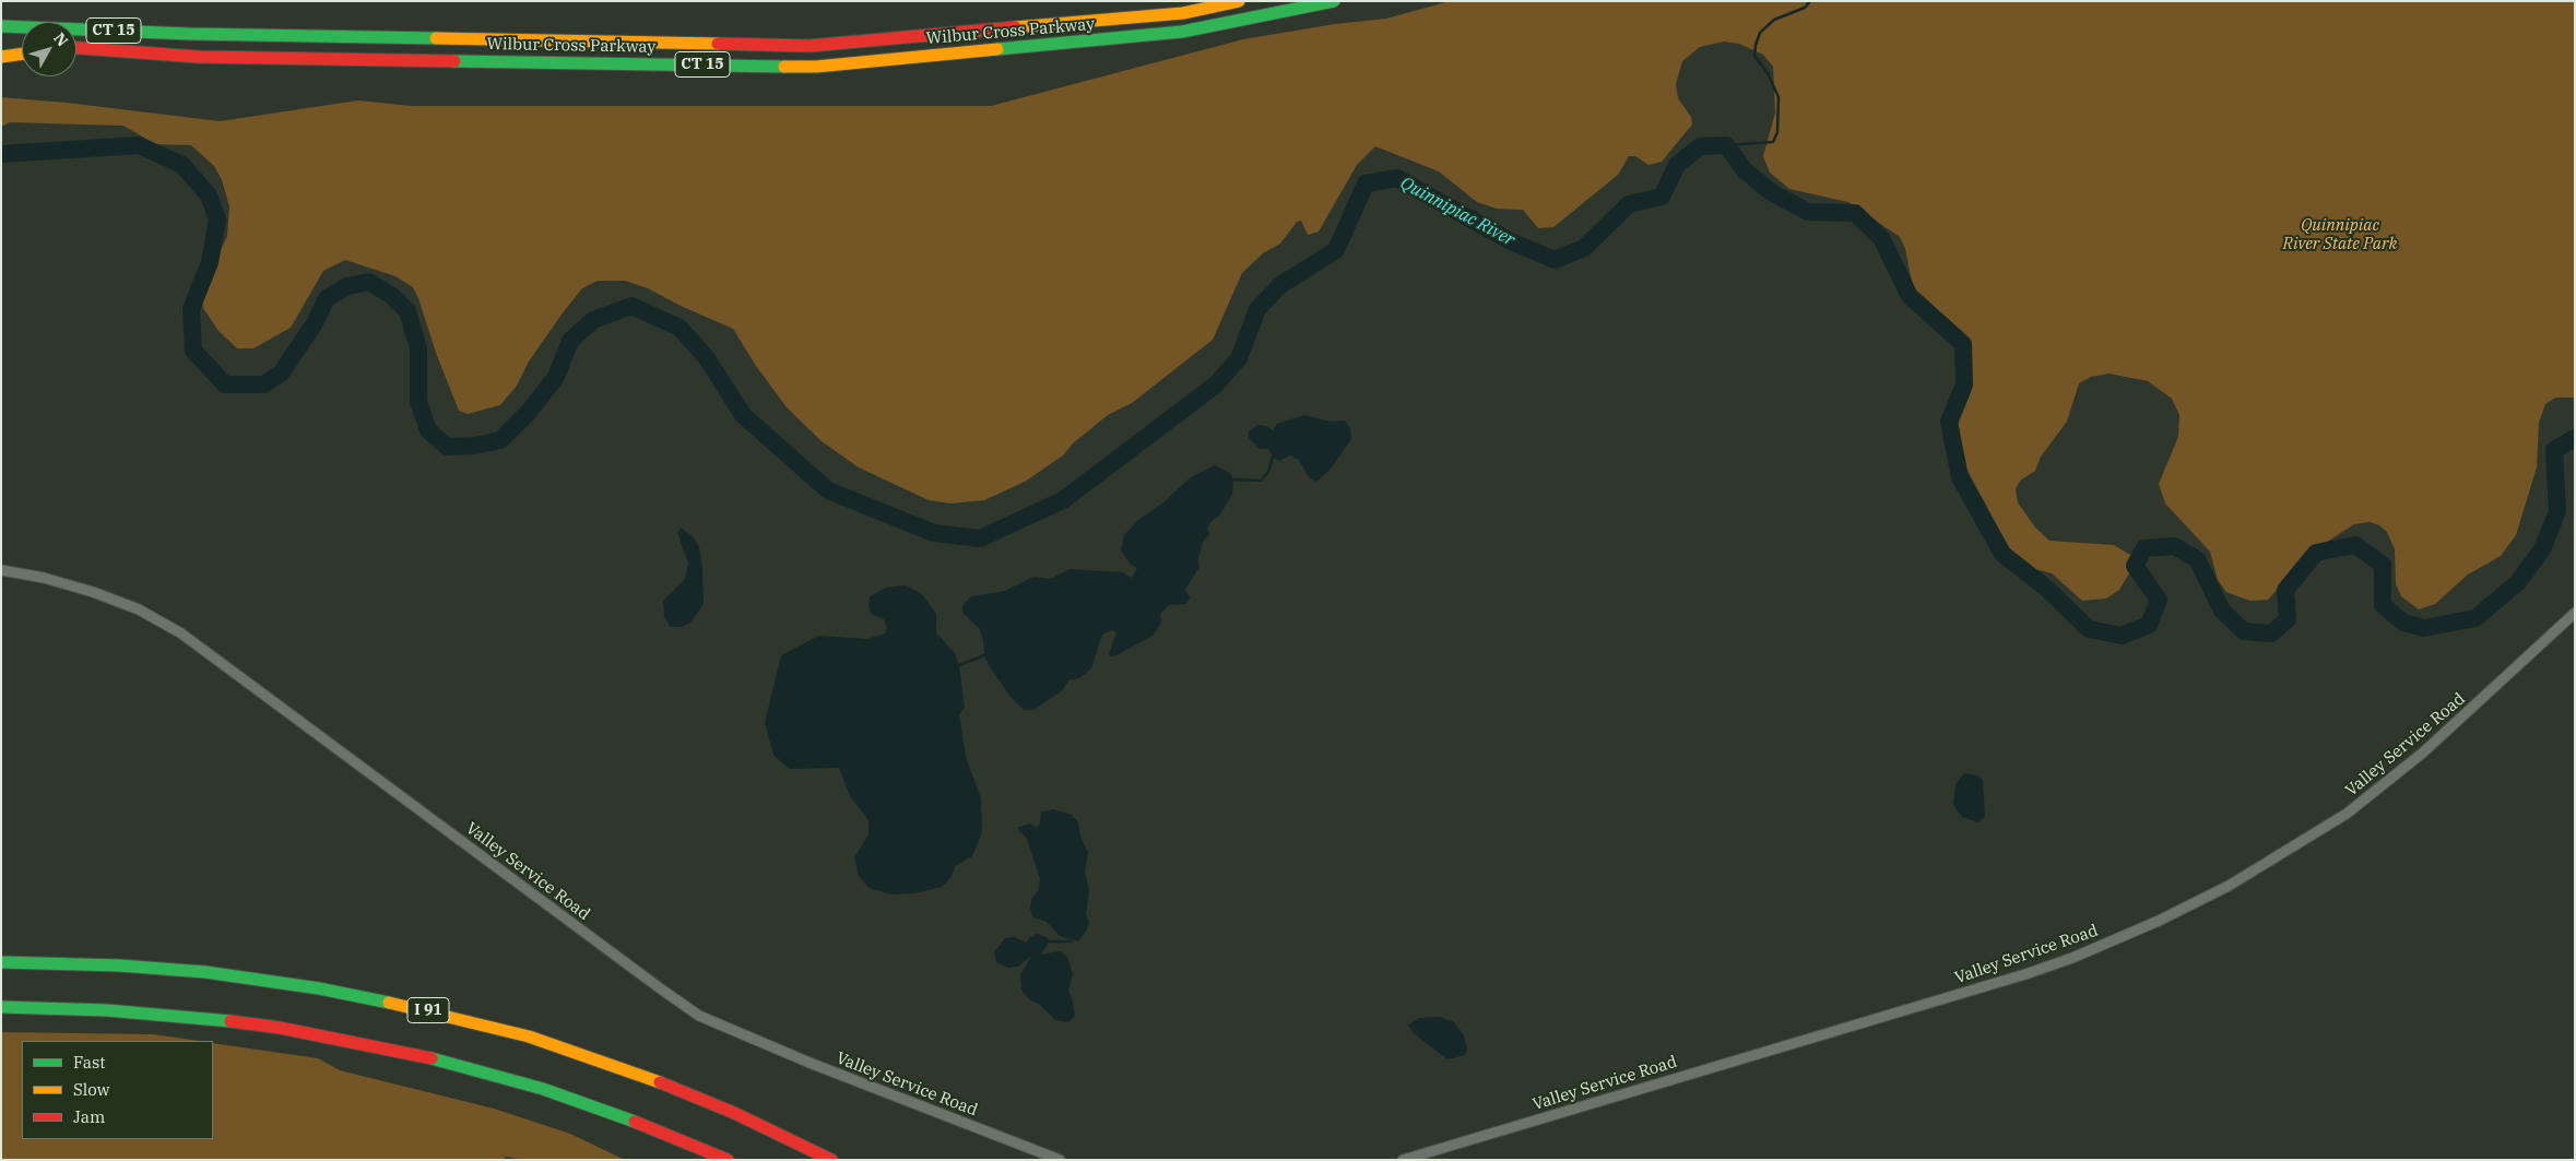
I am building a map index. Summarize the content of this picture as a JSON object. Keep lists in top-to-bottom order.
{
  "streets": {
    "highway": ["CT 15", "Wilbur Cross Parkway", "I 91"],
    "street": ["Valley Service Road"]
  },
  "water": ["Quinnipiac River"],
  "parks": ["Quinnipiac River State Park"],
  "legend": ["Fast", "Slow", "Jam"],
  "north": "top right"
}
